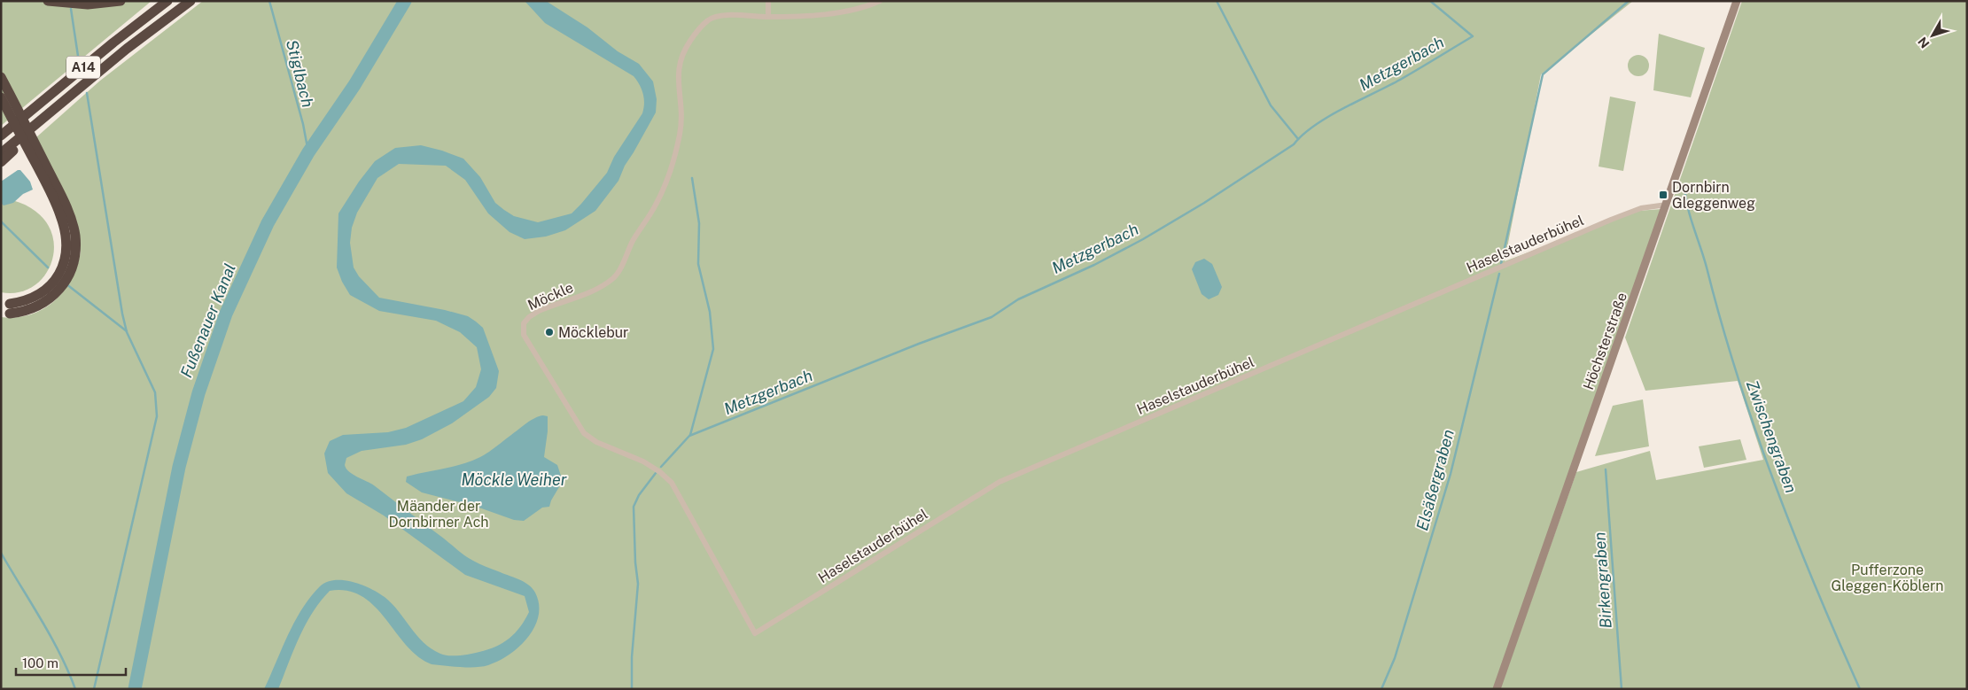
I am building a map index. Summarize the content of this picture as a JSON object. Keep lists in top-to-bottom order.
{
  "streets": {
    "highway": ["A14"],
    "main road": ["Höchsterstraße"],
    "street": ["Haselstauderbühel", "Möckle"]
  },
  "crossings": [
    ["Haselstauderbühel", "Möckle"],
    ["Haselstauderbühel", "Höchsterstraße"]
  ],
  "water": [
    "Metzgerbach",
    "Stiglbach",
    "Fußenauer Kanal",
    "Zwischengraben",
    "Möckle Weiher",
    "Elsäßergraben",
    "Birkengraben"
  ],
  "parks": ["Mäander der Dornbirner Ach", "Pufferzone Gleggen-Köblern"],
  "places": {
    "transit": ["Dornbirn Gleggenweg"],
    "other": ["Möcklebur"]
  },
  "scale_bar": "100 m",
  "north": "bottom left"
}
